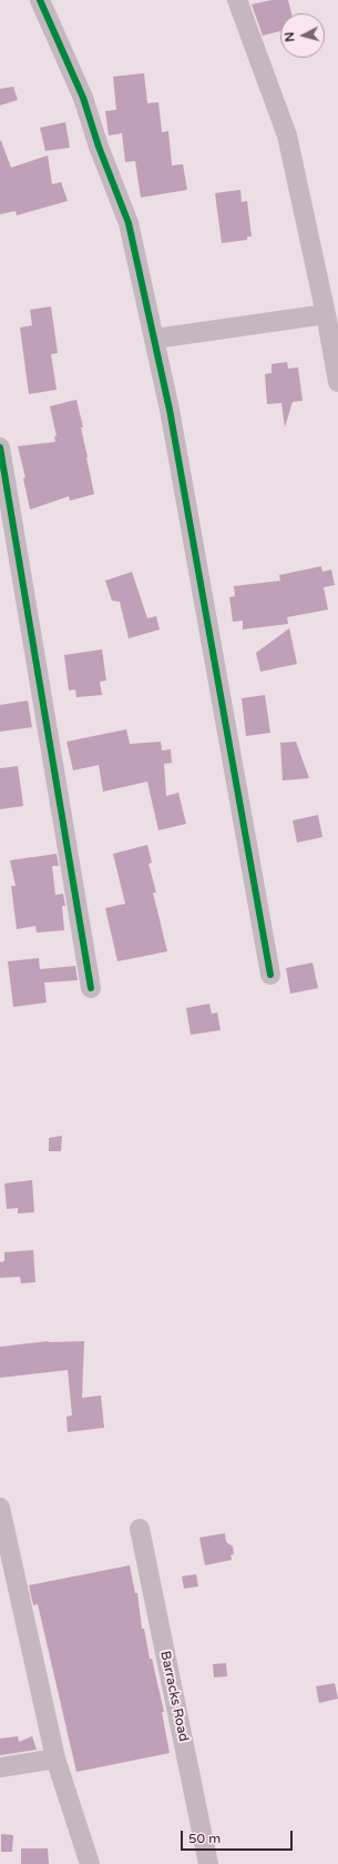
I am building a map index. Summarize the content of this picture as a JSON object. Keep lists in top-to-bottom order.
{
  "streets": {
    "street": ["Barracks Road"]
  },
  "scale_bar": "50 m",
  "north": "left"
}
